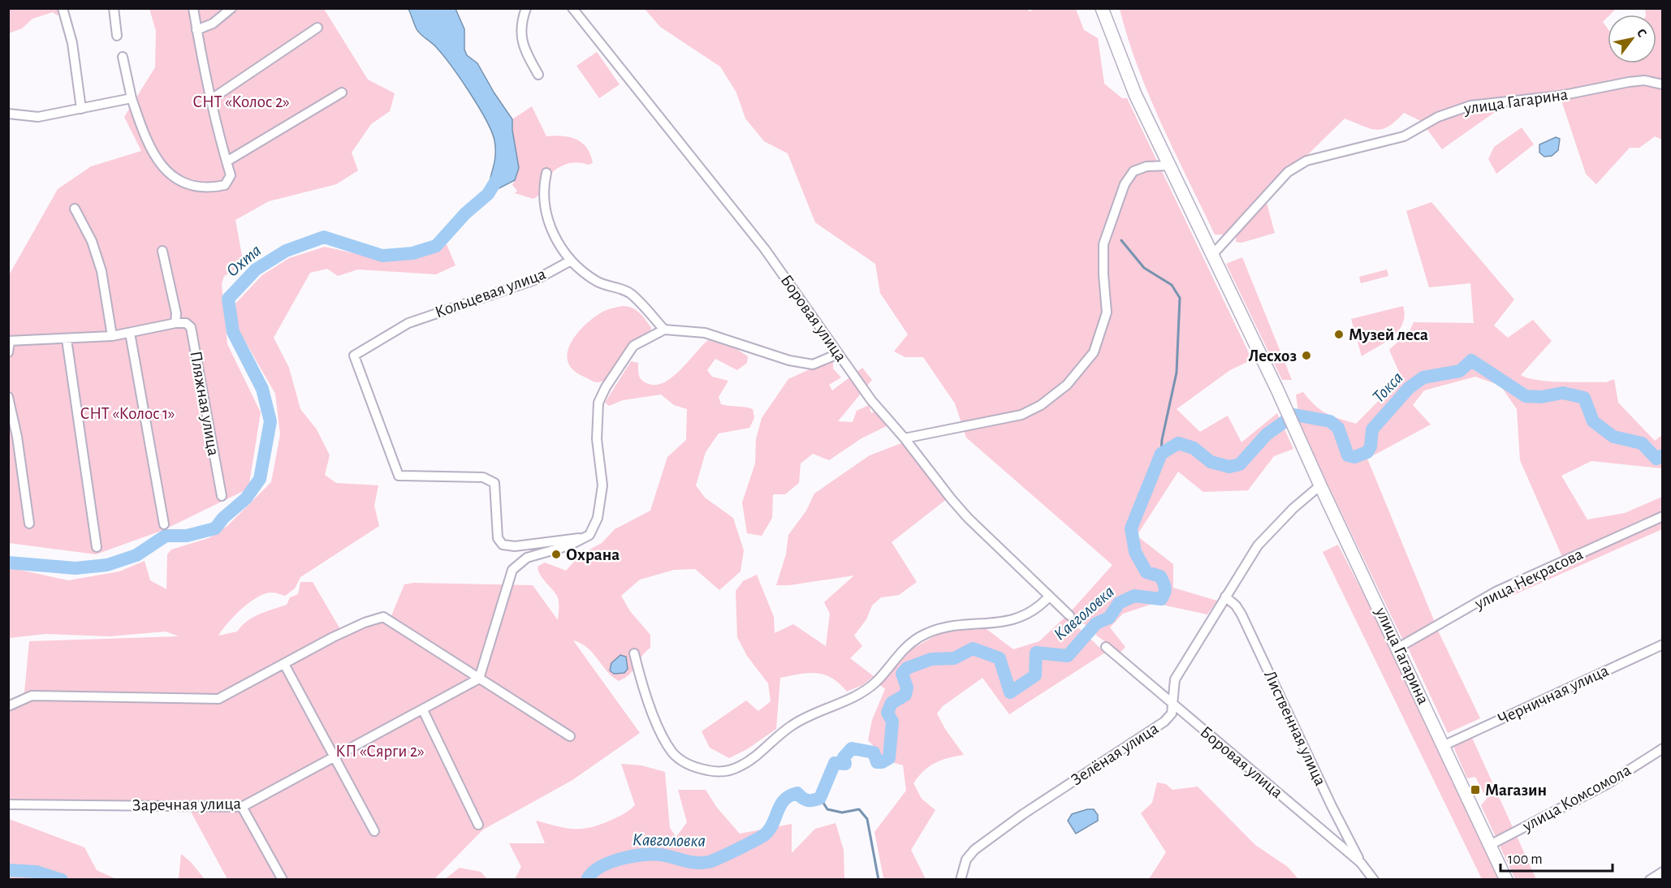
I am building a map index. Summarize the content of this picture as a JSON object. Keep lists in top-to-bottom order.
{
  "streets": {
    "main road": ["улица Гагарина"],
    "street": [
      "Кольцевая улица",
      "Боровая улица",
      "Пляжная улица",
      "улица Некрасова",
      "Черничная улица",
      "Лиственная улица",
      "Зелёная улица",
      "улица Комсомола",
      "Заречная улица"
    ]
  },
  "crossings": [
    ["улица Гагарина", "улица Некрасова"],
    ["улица Гагарина", "Черничная улица"],
    ["улица Гагарина", "Зелёная улица"],
    ["улица Гагарина", "улица Комсомола"],
    ["Боровая улица", "Лиственная улица"],
    ["Боровая улица", "Зелёная улица"],
    ["Лиственная улица", "Зелёная улица"]
  ],
  "water": ["Охта", "Токса", "Кавголовка"],
  "parks": ["СНТ «Колос 2»", "СНТ «Колос 1»", "КП «Сярги 2»"],
  "places": {
    "other": ["Музей леса", "Лесхоз", "Охрана"],
    "transit": ["Магазин"]
  },
  "scale_bar": "100 m",
  "north": "top right"
}
